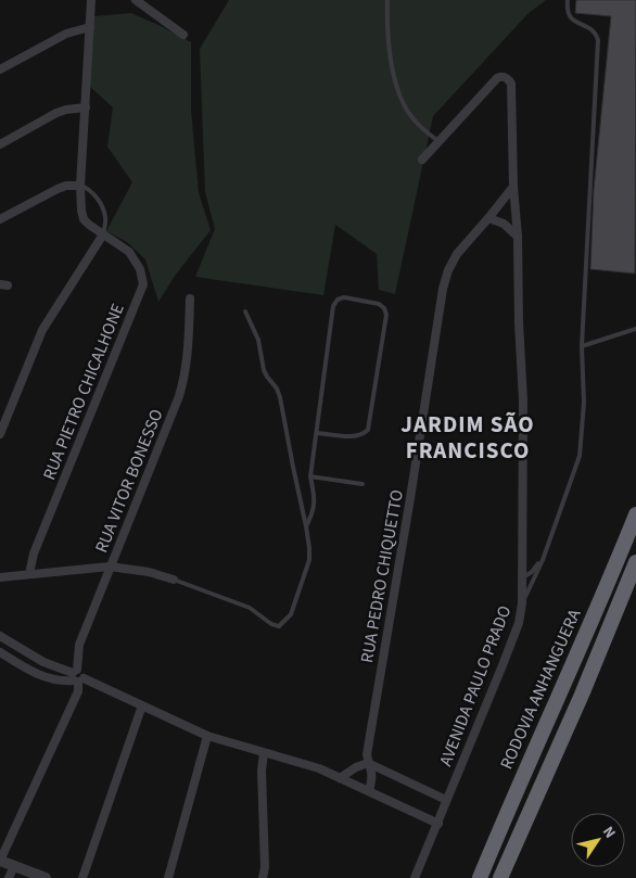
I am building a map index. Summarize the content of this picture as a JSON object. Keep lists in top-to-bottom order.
{
  "streets": {
    "highway": ["RODOVIA ANHANGUERA"],
    "street": [
      "RUA PIETRO CHICALHONE",
      "RUA VITOR BONESSO",
      "RUA PEDRO CHIQUETTO",
      "AVENIDA PAULO PRADO"
    ]
  },
  "crossings": [
    ["RUA PEDRO CHIQUETTO", "AVENIDA PAULO PRADO"]
  ],
  "districts": ["JARDIM SÃO FRANCISCO"],
  "north": "top right"
}
